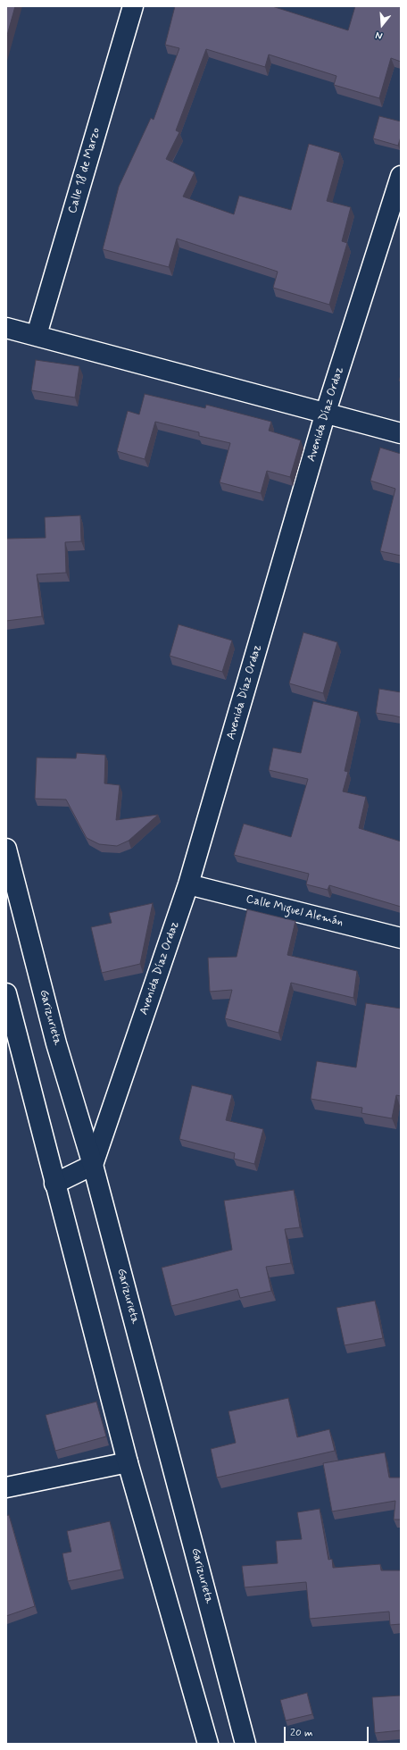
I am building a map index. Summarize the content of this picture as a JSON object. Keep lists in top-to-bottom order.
{
  "streets": {
    "street": [
      "Calle 18 de Marzo",
      "Avenida Díaz Ordaz",
      "Calle Miguel Alemán",
      "Garizurieta"
    ]
  },
  "crossings": [
    ["Avenida Díaz Ordaz", "Calle Miguel Alemán"],
    ["Avenida Díaz Ordaz", "Garizurieta"]
  ],
  "scale_bar": "20 m",
  "north": "bottom"
}
